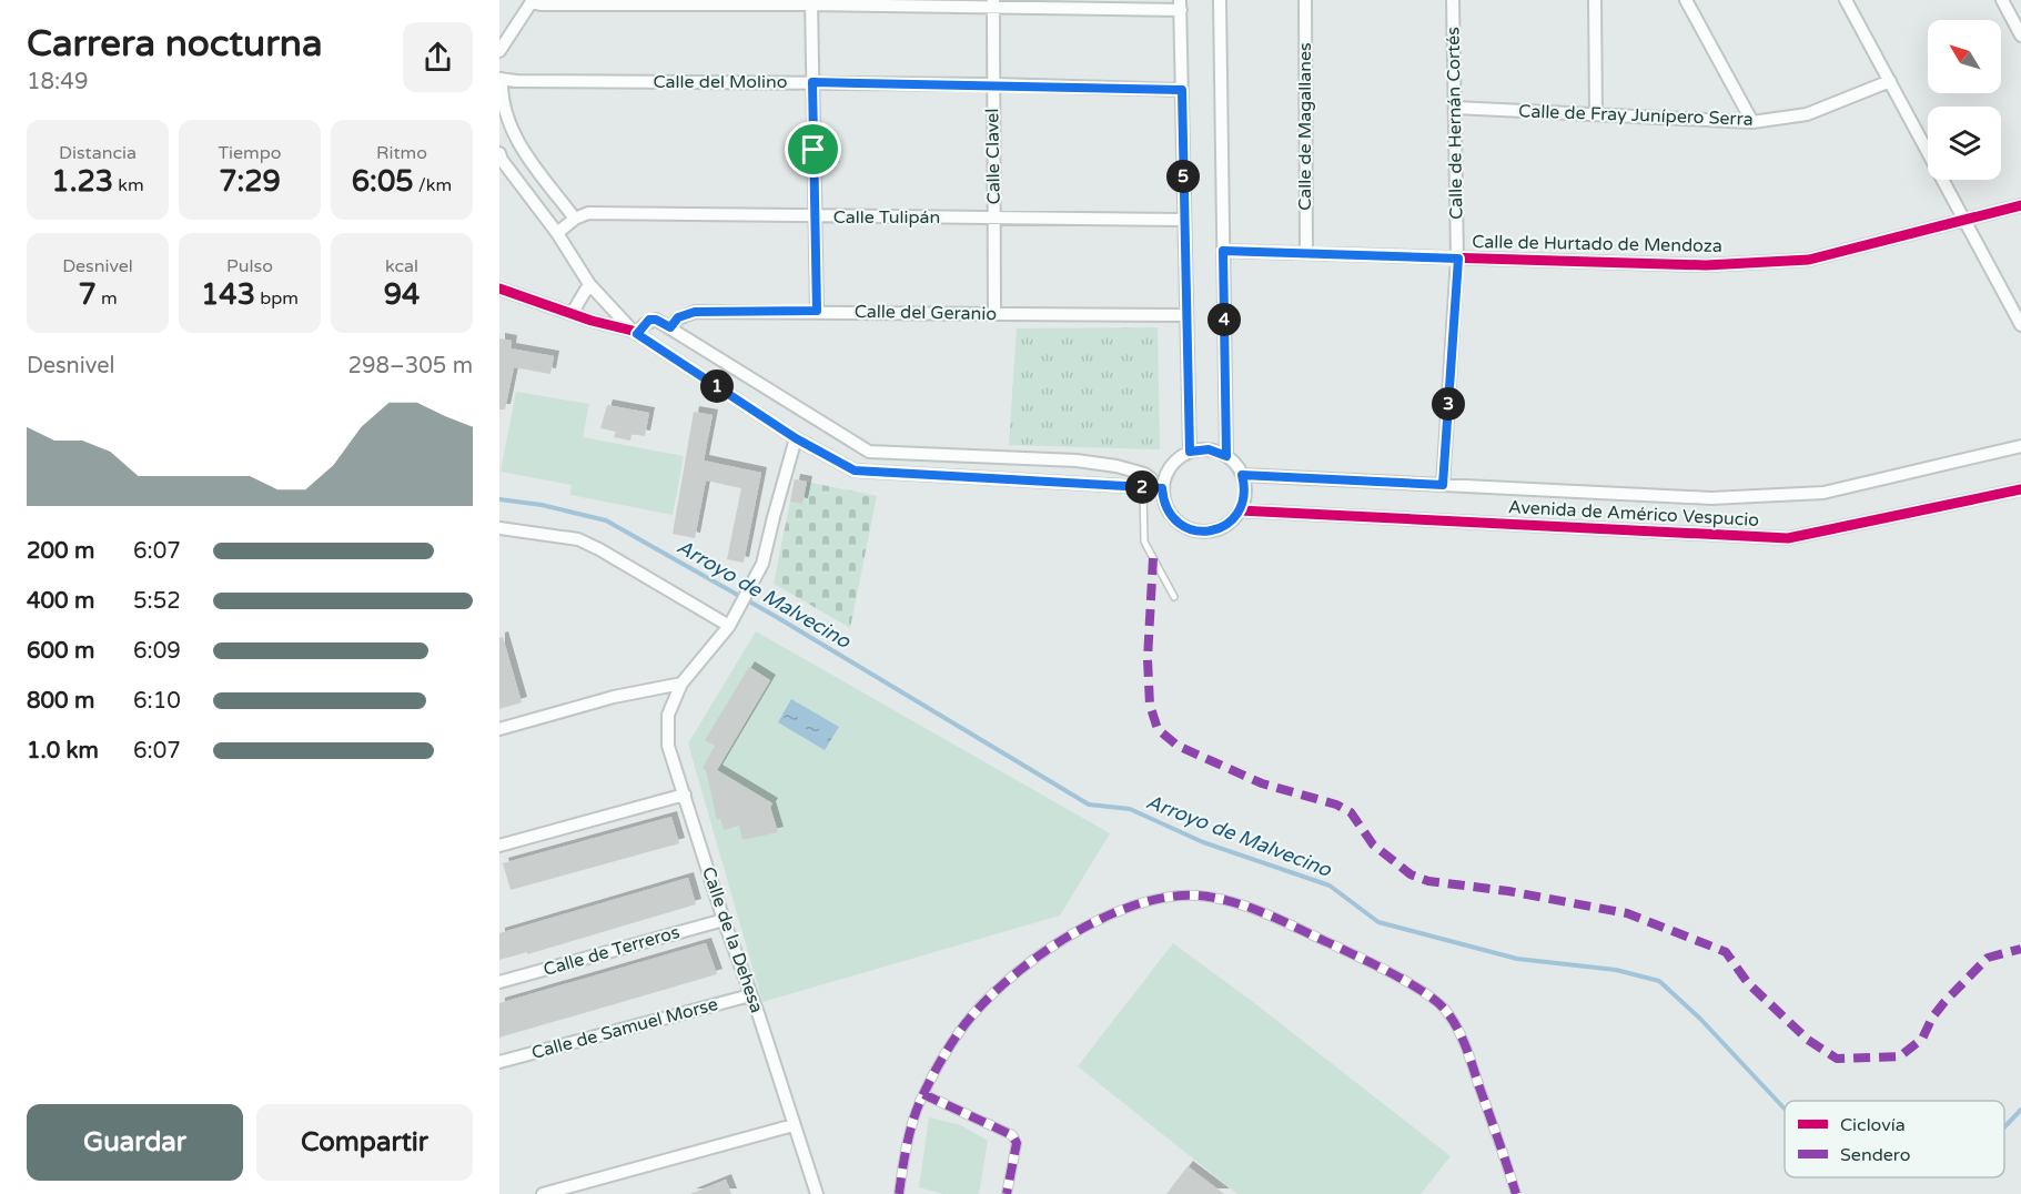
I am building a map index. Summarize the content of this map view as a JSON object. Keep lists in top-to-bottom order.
{
  "streets": {
    "street": [
      "Calle del Molino",
      "Calle de Fray Junípero Serra",
      "Calle de Hernán Cortés",
      "Calle de Magallanes",
      "Calle Clavel",
      "Calle Tulipán",
      "Calle de Hurtado de Mendoza",
      "Calle del Geranio",
      "Avenida de Américo Vespucio",
      "Calle de la Dehesa",
      "Calle de Terreros",
      "Calle de Samuel Morse"
    ]
  },
  "crossings": [
    ["Calle del Molino", "Calle Clavel"],
    ["Calle de Fray Junípero Serra", "Calle de Hernán Cortés"],
    ["Calle de Hernán Cortés", "Calle de Hurtado de Mendoza"],
    ["Calle de Hernán Cortés", "Avenida de Américo Vespucio"],
    ["Calle de Magallanes", "Calle de Hurtado de Mendoza"],
    ["Calle Clavel", "Calle Tulipán"],
    ["Calle Clavel", "Calle del Geranio"],
    ["Calle de la Dehesa", "Calle de Terreros"],
    ["Calle de la Dehesa", "Calle de Samuel Morse"]
  ],
  "water": ["Arroyo de Malvecino"],
  "legend": ["Ciclovía", "Sendero"],
  "north": "top left",
  "page": {
    "heading": ["Carrera nocturna", "18:49"],
    "stats": [
      ["Distancia", "1.23 km"],
      ["Tiempo", "7:29"],
      ["Ritmo", "6:05 /km"],
      ["Desnivel", "7 m"],
      ["Pulso", "143 bpm"],
      ["kcal", "94"]
    ],
    "pins": [
      "5",
      "4",
      "1",
      "3",
      "2"
    ],
    "chart": ["Desnivel", "298–305 m"],
    "list": [
      {
        "name": "200 m",
        "note": "6:07"
      },
      {
        "name": "400 m",
        "note": "5:52"
      },
      {
        "name": "600 m",
        "note": "6:09"
      },
      {
        "name": "800 m",
        "note": "6:10"
      },
      {
        "name": "1.0 km",
        "note": "6:07"
      }
    ],
    "buttons": ["Guardar", "Compartir"]
  }
}
